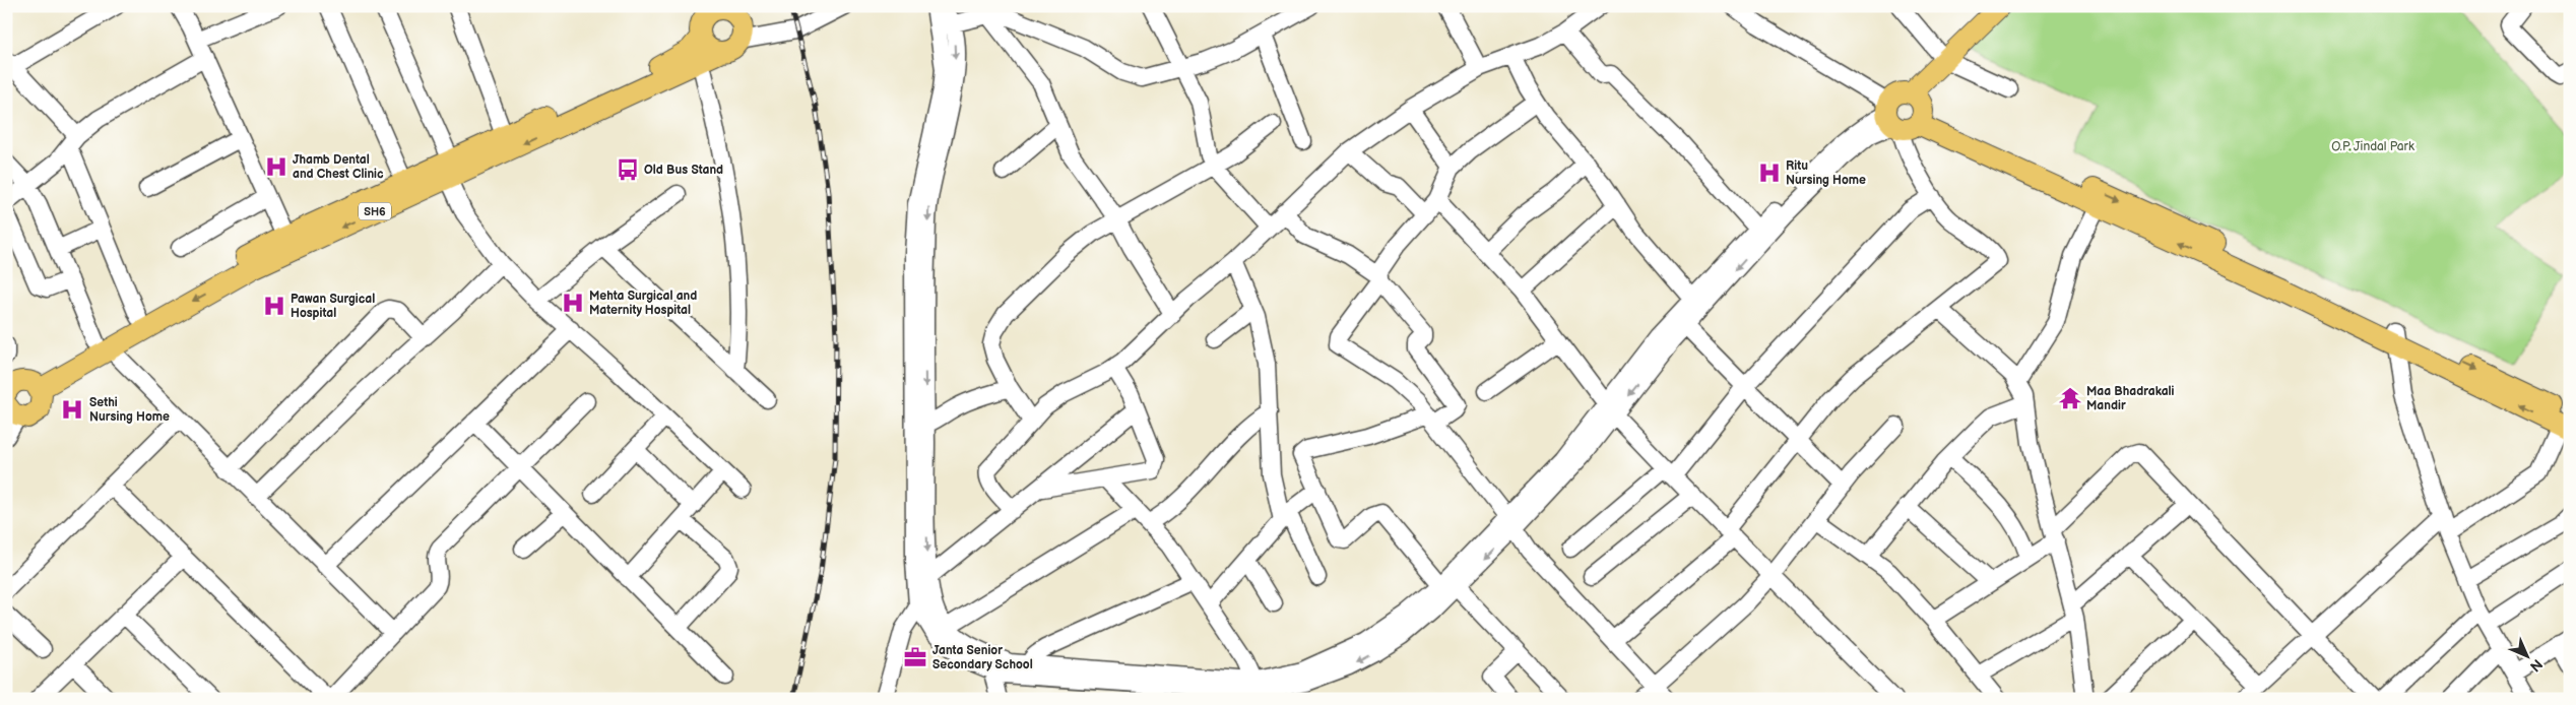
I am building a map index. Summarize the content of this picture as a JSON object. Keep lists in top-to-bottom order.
{
  "streets": {
    "main road": ["SH6"]
  },
  "parks": ["O.P. Jindal Park"],
  "places": {
    "hospital": [
      "Jhamb Dental and Chest Clinic",
      "Ritu Nursing Home",
      "Mehta Surgical and Maternity Hospital",
      "Pawan Surgical Hospital",
      "Sethi Nursing Home"
    ],
    "bus stop": ["Old Bus Stand"],
    "temple": ["Maa Bhadrakali Mandir"],
    "office": ["Janta Senior Secondary School"]
  },
  "north": "bottom right"
}
